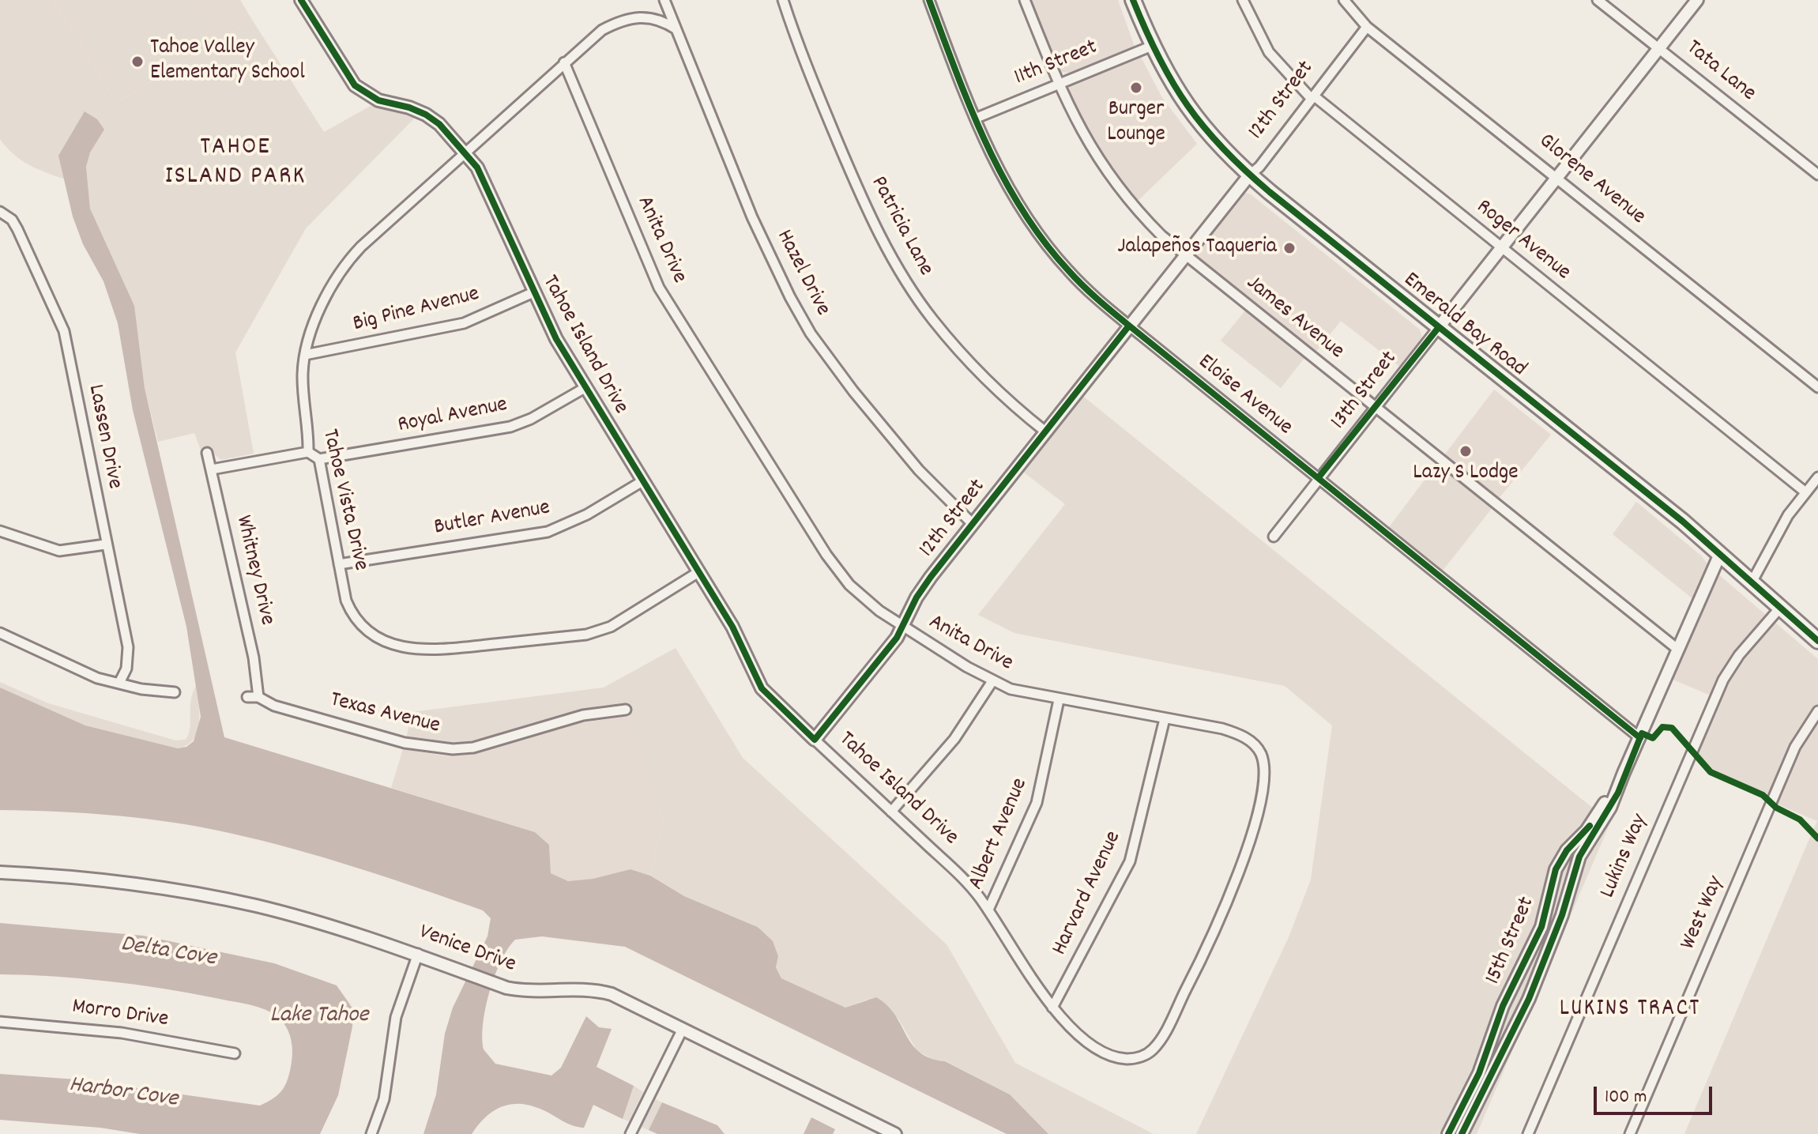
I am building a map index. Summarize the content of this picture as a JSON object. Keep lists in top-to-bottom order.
{
  "streets": {
    "main road": ["Emerald Bay Road"],
    "street": [
      "11th Street",
      "Tata Lane",
      "12th Street",
      "Glorene Avenue",
      "Patricia Lane",
      "Anita Drive",
      "Roger Avenue",
      "Hazel Drive",
      "Big Pine Avenue",
      "James Avenue",
      "Tahoe Island Drive",
      "13th Street",
      "Eloise Avenue",
      "Royal Avenue",
      "Lassen Drive",
      "Tahoe Vista Drive",
      "Butler Avenue",
      "Whitney Drive",
      "Texas Avenue",
      "Albert Avenue",
      "Lukins Way",
      "Harvard Avenue",
      "West Way",
      "15th Street",
      "Venice Drive",
      "Morro Drive"
    ]
  },
  "crossings": [
    ["11th Street", "James Avenue"],
    ["11th Street", "Emerald Bay Road"],
    ["11th Street", "Eloise Avenue"],
    ["Tata Lane", "13th Street"],
    ["12th Street", "Glorene Avenue"],
    ["12th Street", "Patricia Lane"],
    ["12th Street", "Anita Drive"],
    ["12th Street", "Roger Avenue"],
    ["12th Street", "Hazel Drive"],
    ["12th Street", "James Avenue"],
    ["12th Street", "Emerald Bay Road"],
    ["12th Street", "Tahoe Island Drive"],
    ["12th Street", "Eloise Avenue"],
    ["Glorene Avenue", "13th Street"],
    ["Anita Drive", "Tahoe Island Drive"],
    ["Anita Drive", "Tahoe Vista Drive"],
    ["Anita Drive", "Albert Avenue"],
    ["Anita Drive", "Harvard Avenue"],
    ["Roger Avenue", "13th Street"],
    ["Hazel Drive", "Tahoe Vista Drive"],
    ["Big Pine Avenue", "Tahoe Island Drive"],
    ["Big Pine Avenue", "Tahoe Vista Drive"],
    ["James Avenue", "13th Street"],
    ["James Avenue", "15th Street"],
    ["Emerald Bay Road", "13th Street"],
    ["Emerald Bay Road", "Lukins Way"],
    ["Emerald Bay Road", "15th Street"],
    ["Tahoe Island Drive", "Royal Avenue"],
    ["Tahoe Island Drive", "Tahoe Vista Drive"],
    ["Tahoe Island Drive", "Butler Avenue"],
    ["Tahoe Island Drive", "Albert Avenue"],
    ["Tahoe Island Drive", "Harvard Avenue"],
    ["13th Street", "Eloise Avenue"],
    ["Eloise Avenue", "15th Street"],
    ["Royal Avenue", "Tahoe Vista Drive"],
    ["Tahoe Vista Drive", "Butler Avenue"],
    ["Whitney Drive", "Texas Avenue"]
  ],
  "districts": ["TAHOE ISLAND PARK", "LUKINS TRACT"],
  "water": ["Delta Cove", "Lake Tahoe", "Harbor Cove"],
  "places": [
    "Tahoe Valley Elementary School",
    "Burger Lounge",
    "Jalapeños Taqueria",
    "Lazy S Lodge"
  ],
  "scale_bar": "100 m"
}
